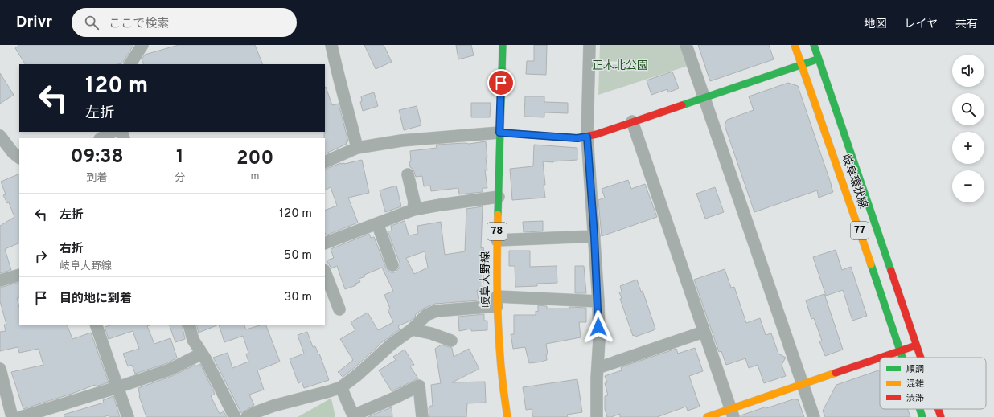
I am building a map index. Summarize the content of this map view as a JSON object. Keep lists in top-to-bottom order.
{
  "streets": {
    "main road": [
      "岐阜環状線",
      "77",
      "78",
      "岐阜大野線"
    ]
  },
  "parks": ["正木北公園"],
  "legend": ["順調", "混雑", "渋滞"],
  "page": {
    "header": "Drivr",
    "search": "ここで検索",
    "nav": ["地図", "レイヤ", "共有"],
    "map_buttons": ["+", "−"],
    "turn": ["120 m", "左折"],
    "eta": [
      "09:38",
      "到着",
      "1",
      "分",
      "200",
      "m"
    ],
    "list": [
      {
        "name": "左折",
        "value": "120 m"
      },
      {
        "name": "右折",
        "note": "岐阜大野線",
        "value": "50 m"
      },
      {
        "name": "目的地に到着",
        "value": "30 m"
      }
    ]
  }
}
